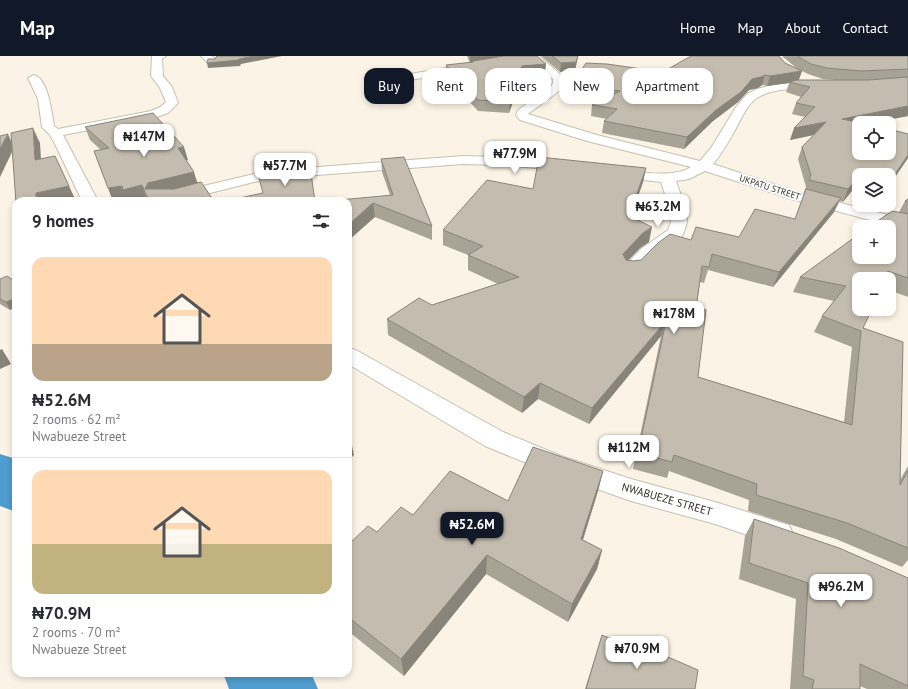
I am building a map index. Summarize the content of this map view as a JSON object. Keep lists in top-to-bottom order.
{
  "streets": {
    "street": ["UKPATU STREET", "NWABUEZE STREET"]
  },
  "page": {
    "header": "Map",
    "nav": [
      "Home",
      "Map",
      "About",
      "Contact"
    ],
    "chip": [
      "Buy",
      "Rent",
      "Filters",
      "New",
      "Apartment"
    ],
    "map_buttons": ["+", "−"],
    "price": [
      "₦147M",
      "₦77.9M",
      "₦57.7M",
      "₦63.2M",
      "₦178M",
      "₦112M",
      "₦52.6M",
      "₦96.2M",
      "₦70.9M"
    ],
    "heading": "9 homes",
    "list": [
      {
        "name": "₦52.6M",
        "note": "2 rooms · 62 m² · Nwabueze Street"
      },
      {
        "name": "₦70.9M",
        "note": "2 rooms · 70 m² · Nwabueze Street"
      }
    ]
  }
}
